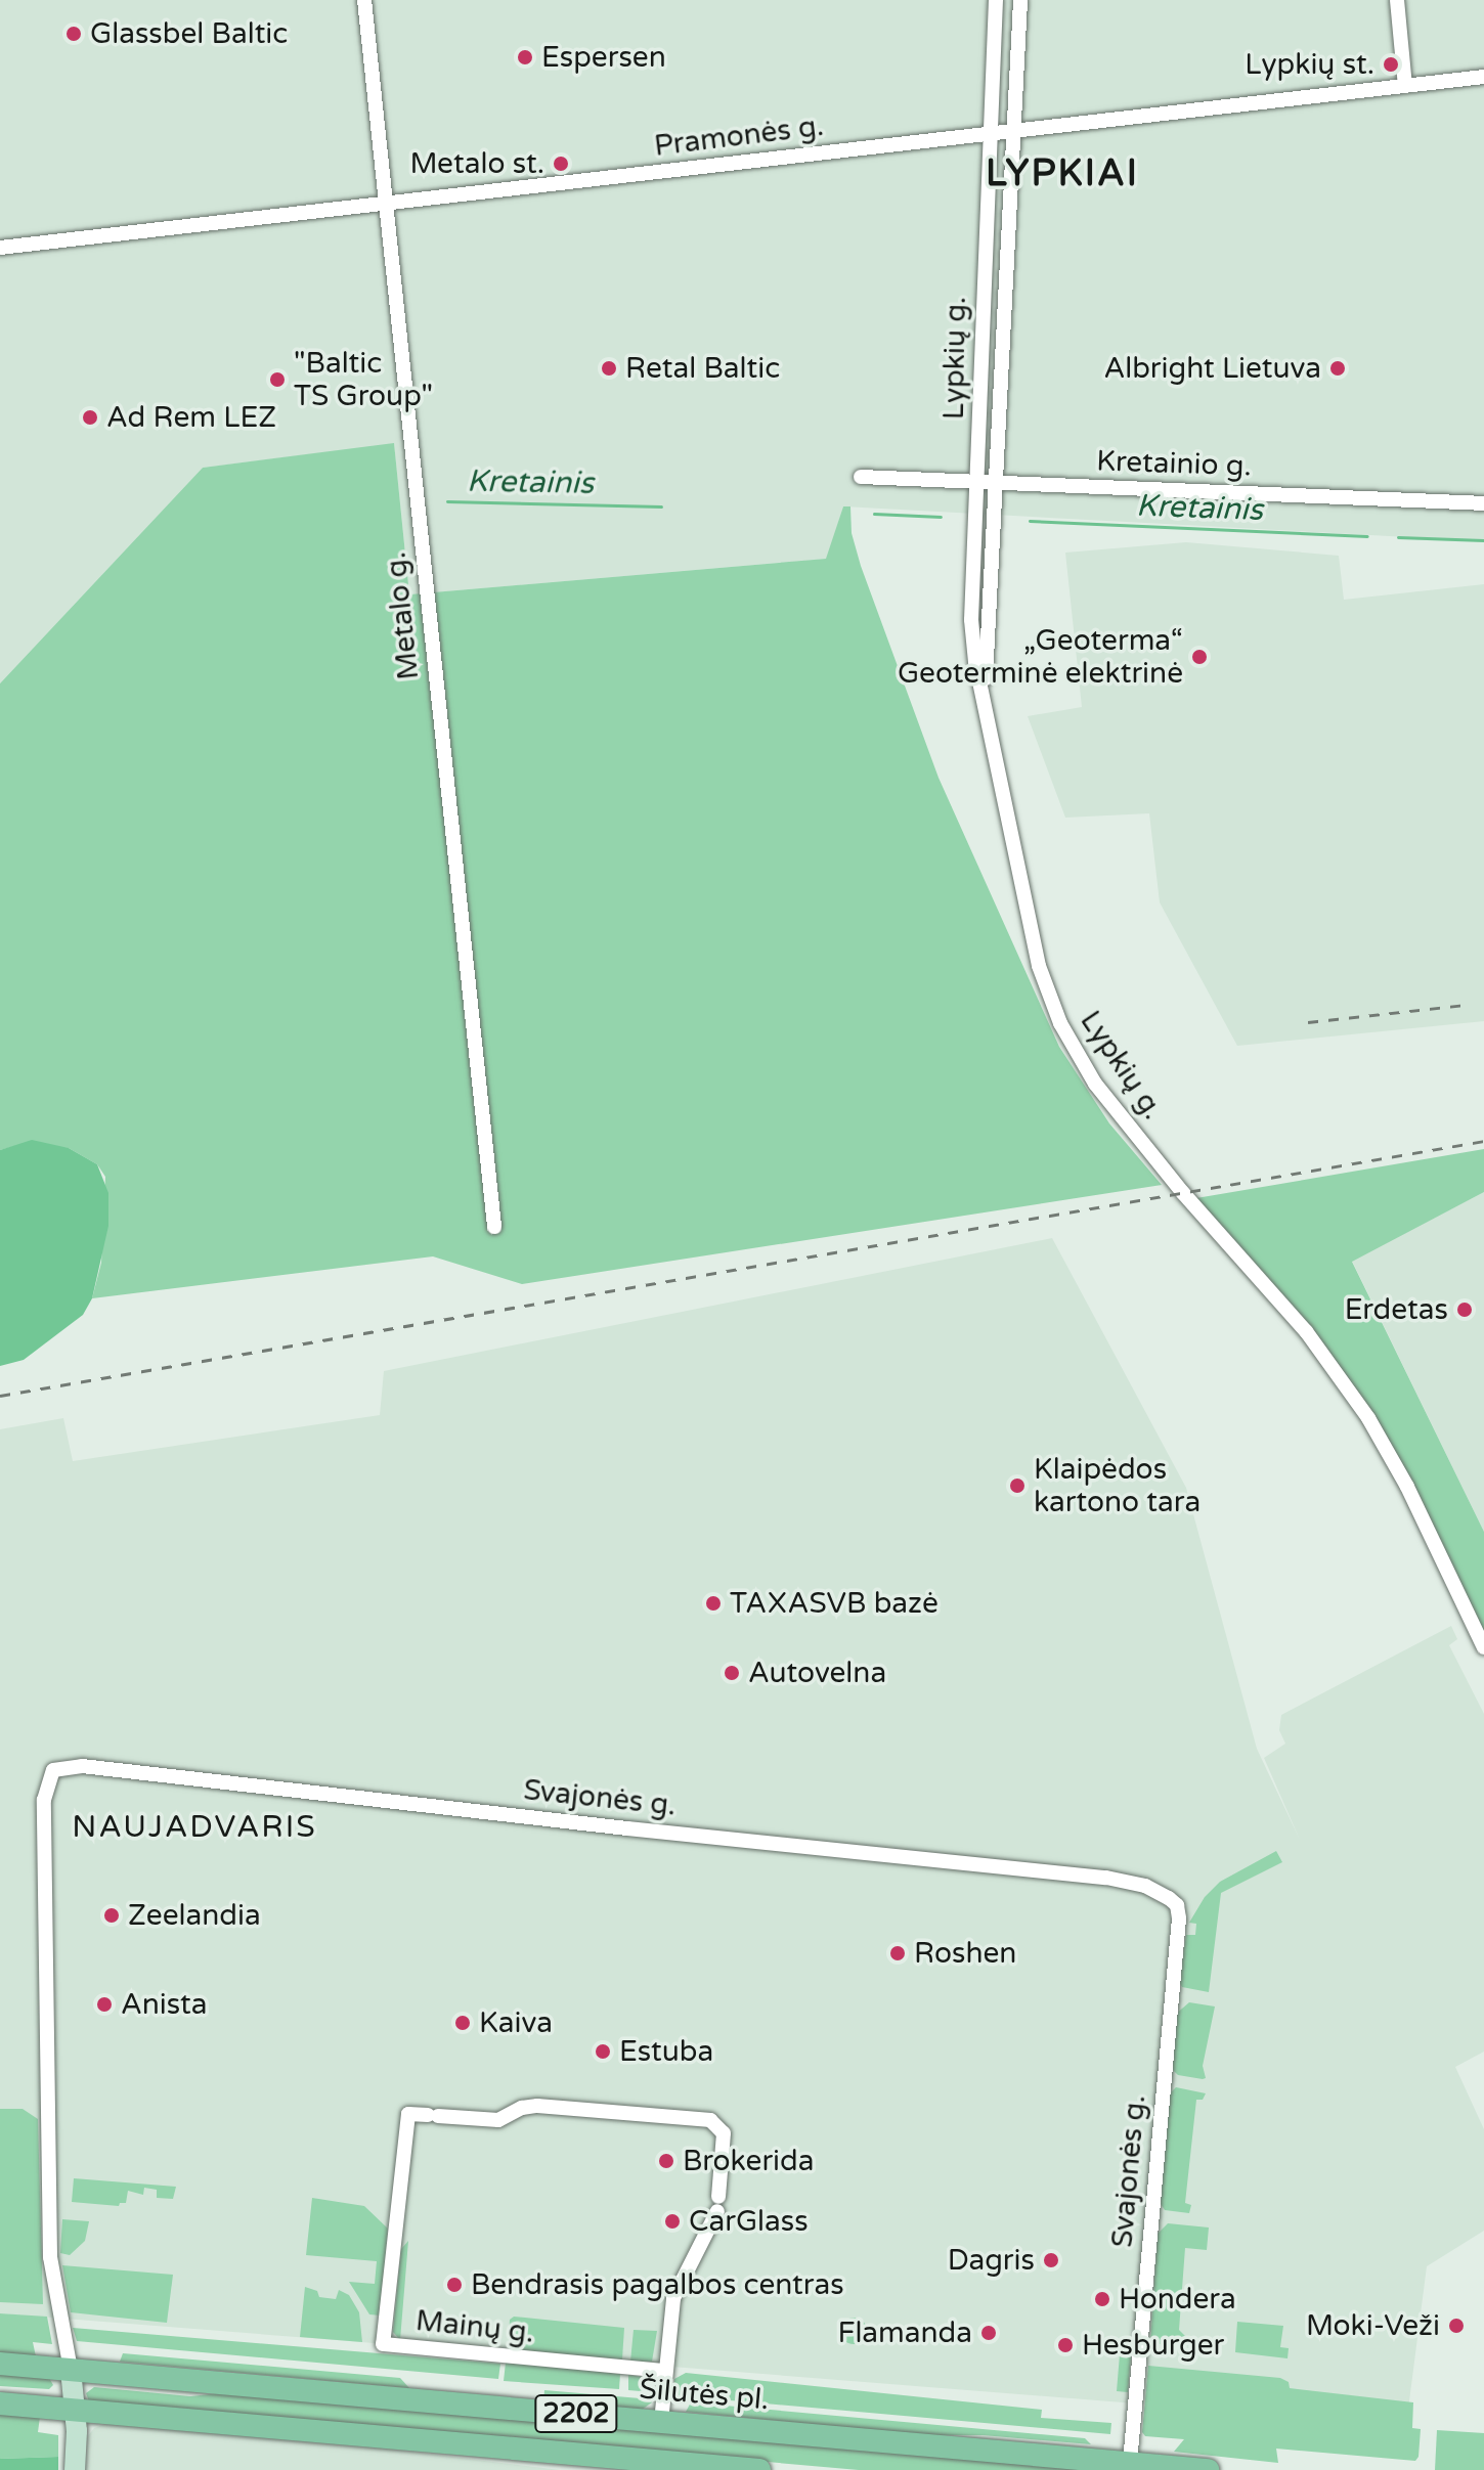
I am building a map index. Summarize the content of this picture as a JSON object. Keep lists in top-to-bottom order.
{
  "streets": {
    "main road": ["Šilutės pl.", "2202"],
    "street": [
      "Pramonės g.",
      "Lypkių g.",
      "Kretainio g.",
      "Metalo g.",
      "Svajonės g.",
      "Mainų g."
    ]
  },
  "crossings": [
    ["Pramonės g.", "Lypkių g."],
    ["Pramonės g.", "Metalo g."],
    ["Lypkių g.", "Kretainio g."],
    ["Svajonės g.", "Šilutės pl."],
    ["Mainų g.", "Šilutės pl."]
  ],
  "districts": ["LYPKIAI", "NAUJADVARIS"],
  "water": ["Kretainis"],
  "places": [
    "Glassbel Baltic",
    "Espersen",
    "Lypkių st.",
    "Metalo st.",
    "Retal Baltic",
    "Albright Lietuva",
    "\"Baltic TS Group\"",
    "Ad Rem LEZ",
    "„Geoterma“ Geoterminė elektrinė",
    "Erdetas",
    "Klaipėdos kartono tara",
    "TAXASVB bazė",
    "Autovelna",
    "Zeelandia",
    "Roshen",
    "Anista",
    "Kaiva",
    "Estuba",
    "Brokerida",
    "CarGlass",
    "Dagris",
    "Bendrasis pagalbos centras",
    "Hondera",
    "Moki-Veži",
    "Flamanda",
    "Hesburger"
  ]
}
